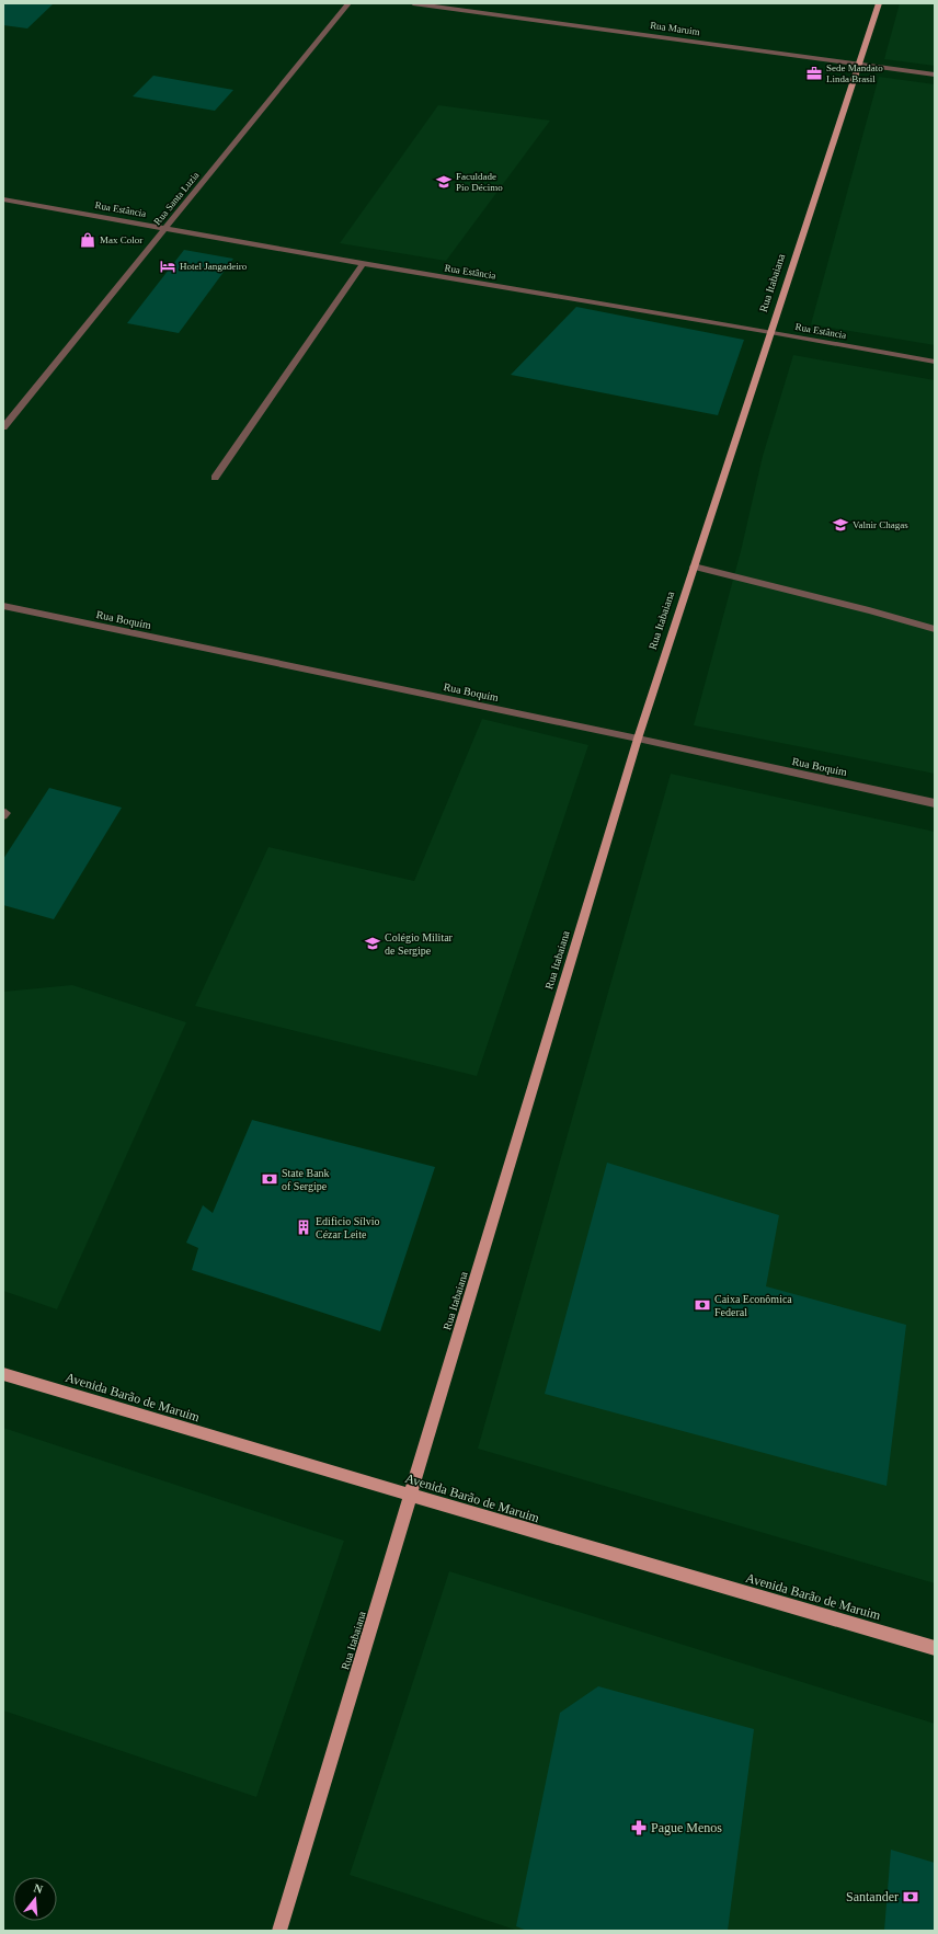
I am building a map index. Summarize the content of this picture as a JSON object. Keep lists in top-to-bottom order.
{
  "streets": {
    "main road": ["Rua Itabaiana", "Avenida Barão de Maruim"],
    "street": [
      "Rua Maruim",
      "Rua Santa Luzia",
      "Rua Estância",
      "Rua Boquim"
    ]
  },
  "crossings": [
    ["Rua Maruim", "Rua Itabaiana"],
    ["Rua Santa Luzia", "Rua Estância"],
    ["Rua Estância", "Rua Itabaiana"],
    ["Rua Itabaiana", "Rua Boquim"],
    ["Rua Itabaiana", "Avenida Barão de Maruim"]
  ],
  "places": {
    "office": ["Sede Mandato Linda Brasil"],
    "school or university": ["Faculdade Pio Décimo", "Valnir Chagas", "Colégio Militar de Sergipe"],
    "shop": ["Max Color"],
    "hotel": ["Hotel Jangadeiro"],
    "bank": ["State Bank of Sergipe", "Caixa Econômica Federal", "Santander"],
    "building": ["Edificio Sílvio Cézar Leite"],
    "pharmacy": ["Pague Menos"]
  },
  "north": "top"
}
